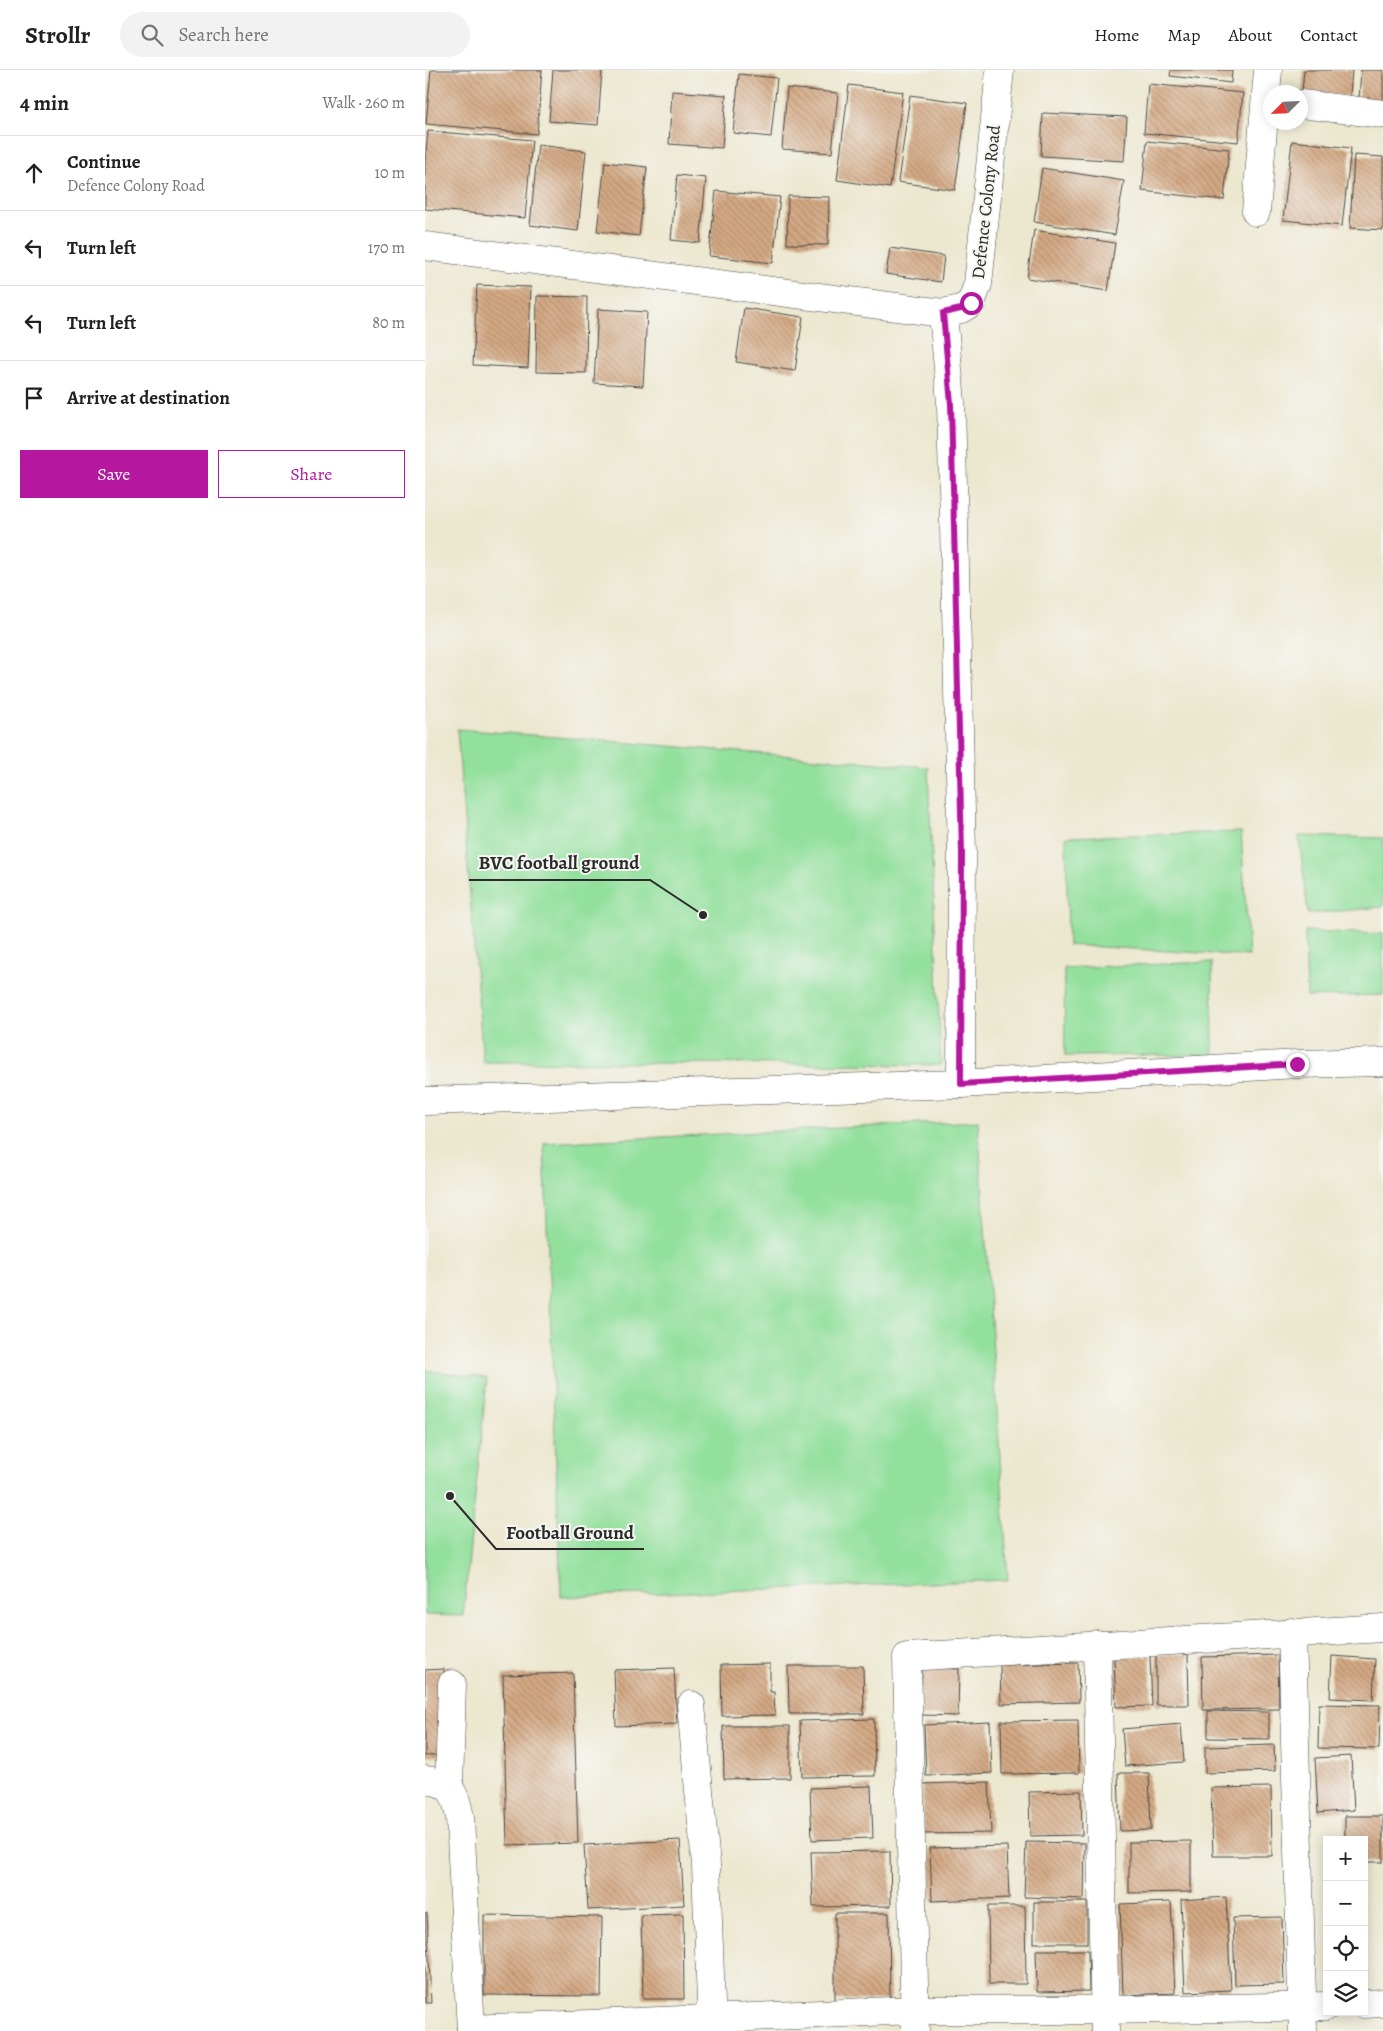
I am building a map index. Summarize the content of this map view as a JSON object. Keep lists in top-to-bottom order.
{
  "streets": {
    "street": ["Defence Colony Road"]
  },
  "places": ["BVC football ground", "Football Ground"],
  "north": "bottom left",
  "page": {
    "header": "Strollr",
    "search": "Search here",
    "nav": [
      "Home",
      "Map",
      "About",
      "Contact"
    ],
    "heading": ["4 min", "Walk · 260 m"],
    "list": [
      ["Continue", "Defence Colony Road", "10 m"],
      ["Turn left", "170 m"],
      ["Turn left", "80 m"],
      "Arrive at destination"
    ],
    "buttons": ["Save", "Share"],
    "map_buttons": ["+", "−"]
  }
}
